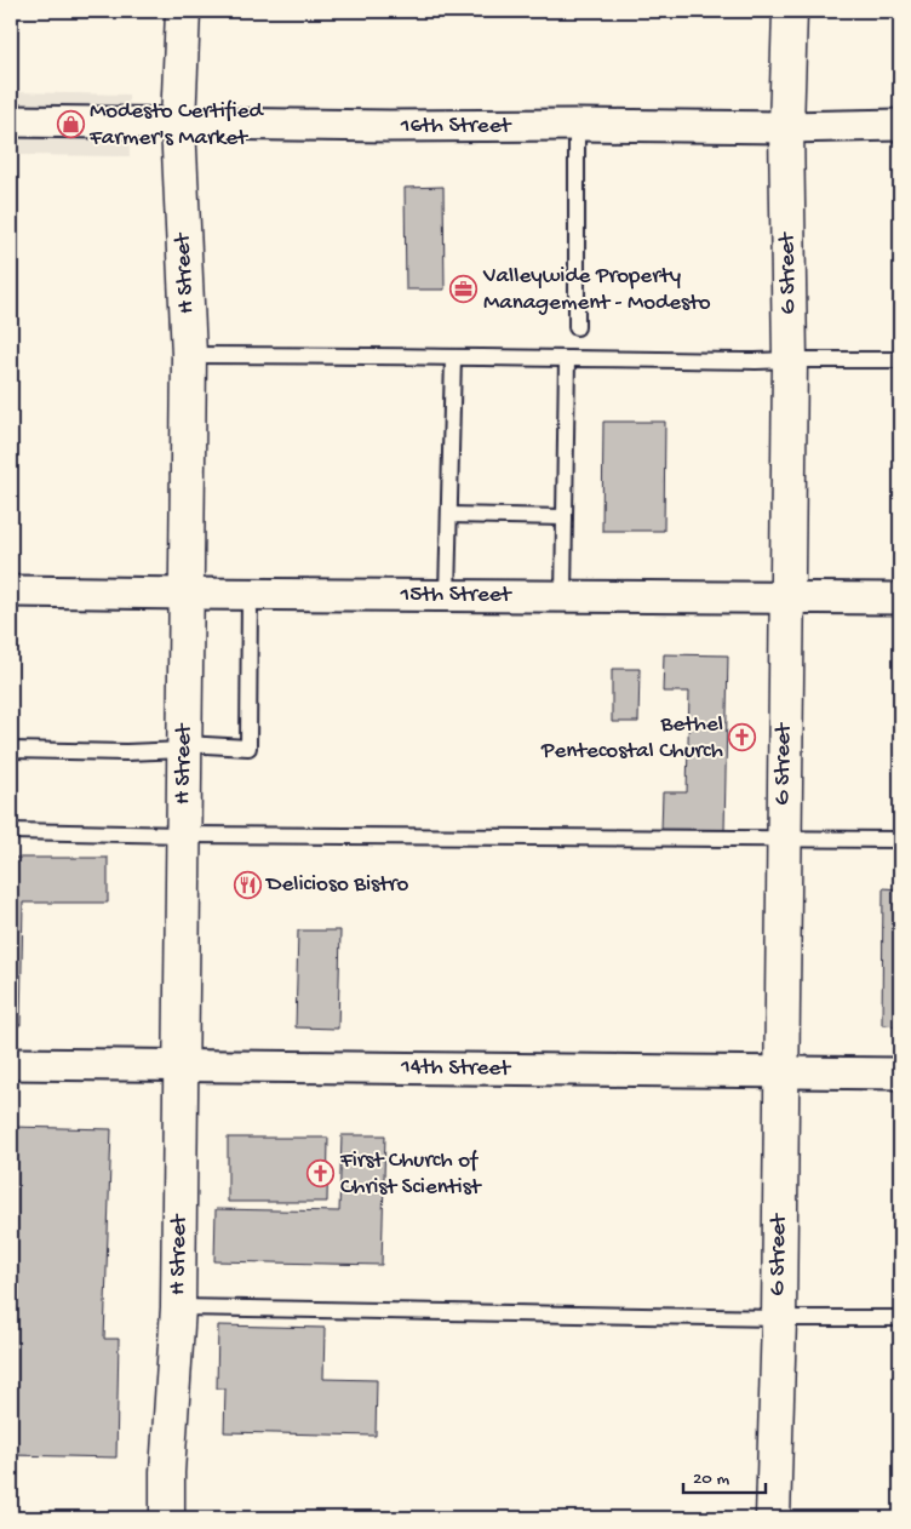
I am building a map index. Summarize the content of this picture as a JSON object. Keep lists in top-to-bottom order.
{
  "streets": {
    "main road": ["H Street", "G Street"],
    "street": ["16th Street", "15th Street", "14th Street"]
  },
  "crossings": [
    ["16th Street", "H Street"],
    ["16th Street", "G Street"],
    ["H Street", "15th Street"],
    ["H Street", "14th Street"],
    ["G Street", "15th Street"],
    ["G Street", "14th Street"]
  ],
  "places": {
    "shop": ["Modesto Certified Farmer's Market"],
    "office": ["Valleywide Property Management - Modesto"],
    "church": ["Bethel Pentecostal Church", "First Church of Christ Scientist"],
    "restaurant": ["Delicioso Bistro"]
  },
  "scale_bar": "20 m"
}
